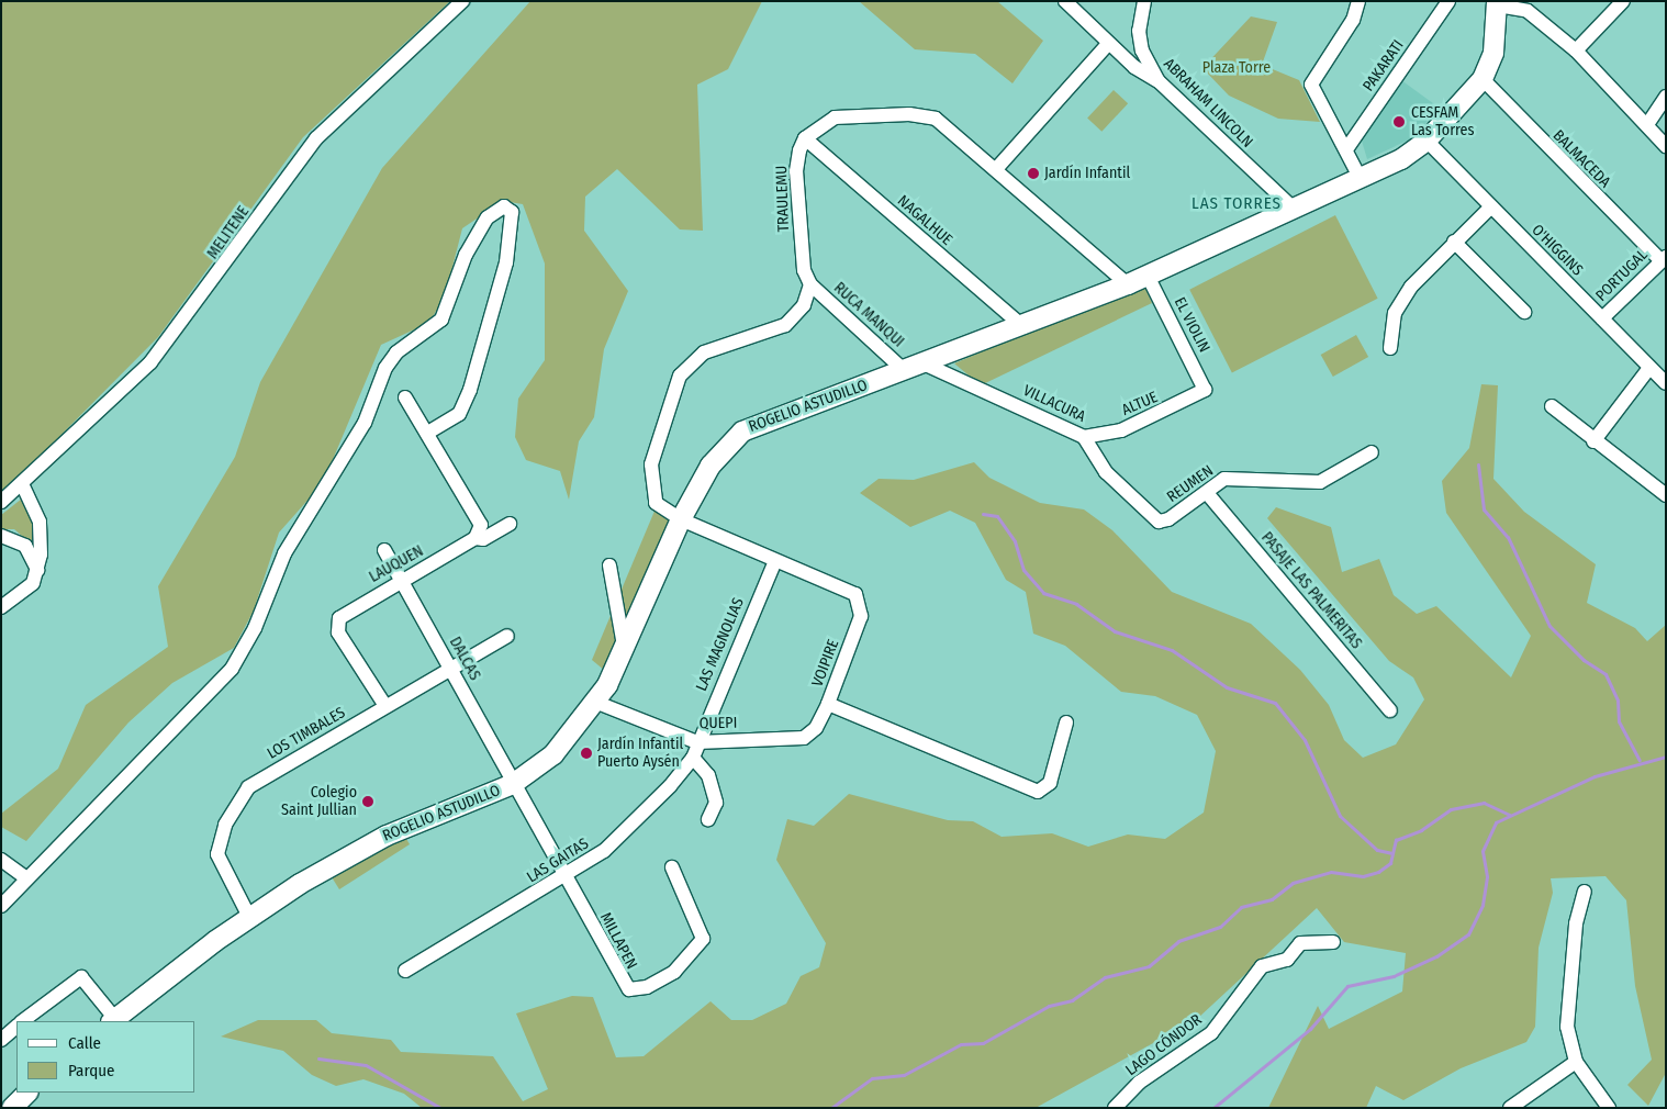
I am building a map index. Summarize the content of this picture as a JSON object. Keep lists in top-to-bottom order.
{
  "streets": {
    "street": [
      "PAKARATI",
      "ABRAHAM LINCOLN",
      "BALMACEDA",
      "TRAULEMU",
      "NAGALHUE",
      "MELITENE",
      "O'HIGGINS",
      "PORTUGAL",
      "RUCA MANQUI",
      "EL VIOLIN",
      "VILLACURA",
      "ALTUE",
      "ROGELIO ASTUDILLO",
      "REUMEN",
      "LAUQUEN",
      "PASAJE LAS PALMERITAS",
      "LAS MAGNOLIAS",
      "DALCAS",
      "VOIPIRE",
      "QUEPI",
      "LOS TIMBALES",
      "LAS GAITAS",
      "MILLAPEN",
      "LAGO CÓNDOR"
    ]
  },
  "crossings": [
    ["ABRAHAM LINCOLN", "ROGELIO ASTUDILLO"],
    ["BALMACEDA", "PORTUGAL"],
    ["BALMACEDA", "ROGELIO ASTUDILLO"],
    ["TRAULEMU", "NAGALHUE"],
    ["TRAULEMU", "RUCA MANQUI"],
    ["NAGALHUE", "ROGELIO ASTUDILLO"],
    ["O'HIGGINS", "PORTUGAL"],
    ["O'HIGGINS", "ROGELIO ASTUDILLO"],
    ["RUCA MANQUI", "ROGELIO ASTUDILLO"],
    ["EL VIOLIN", "ALTUE"],
    ["EL VIOLIN", "ROGELIO ASTUDILLO"],
    ["VILLACURA", "ALTUE"],
    ["VILLACURA", "ROGELIO ASTUDILLO"],
    ["VILLACURA", "REUMEN"],
    ["ROGELIO ASTUDILLO", "DALCAS"],
    ["ROGELIO ASTUDILLO", "VOIPIRE"],
    ["ROGELIO ASTUDILLO", "QUEPI"],
    ["ROGELIO ASTUDILLO", "LOS TIMBALES"],
    ["ROGELIO ASTUDILLO", "MILLAPEN"],
    ["REUMEN", "PASAJE LAS PALMERITAS"],
    ["LAUQUEN", "DALCAS"],
    ["LAUQUEN", "LOS TIMBALES"],
    ["LAS MAGNOLIAS", "VOIPIRE"],
    ["LAS MAGNOLIAS", "QUEPI"],
    ["LAS MAGNOLIAS", "LAS GAITAS"],
    ["DALCAS", "LOS TIMBALES"],
    ["DALCAS", "MILLAPEN"],
    ["VOIPIRE", "QUEPI"],
    ["QUEPI", "LAS GAITAS"],
    ["LAS GAITAS", "MILLAPEN"]
  ],
  "districts": ["LAS TORRES"],
  "parks": ["Plaza Torre"],
  "places": [
    "CESFAM Las Torres",
    "Jardín Infantil",
    "Jardín Infantil Puerto Aysén",
    "Colegio Saint Jullian"
  ],
  "legend": ["Calle", "Parque"]
}
